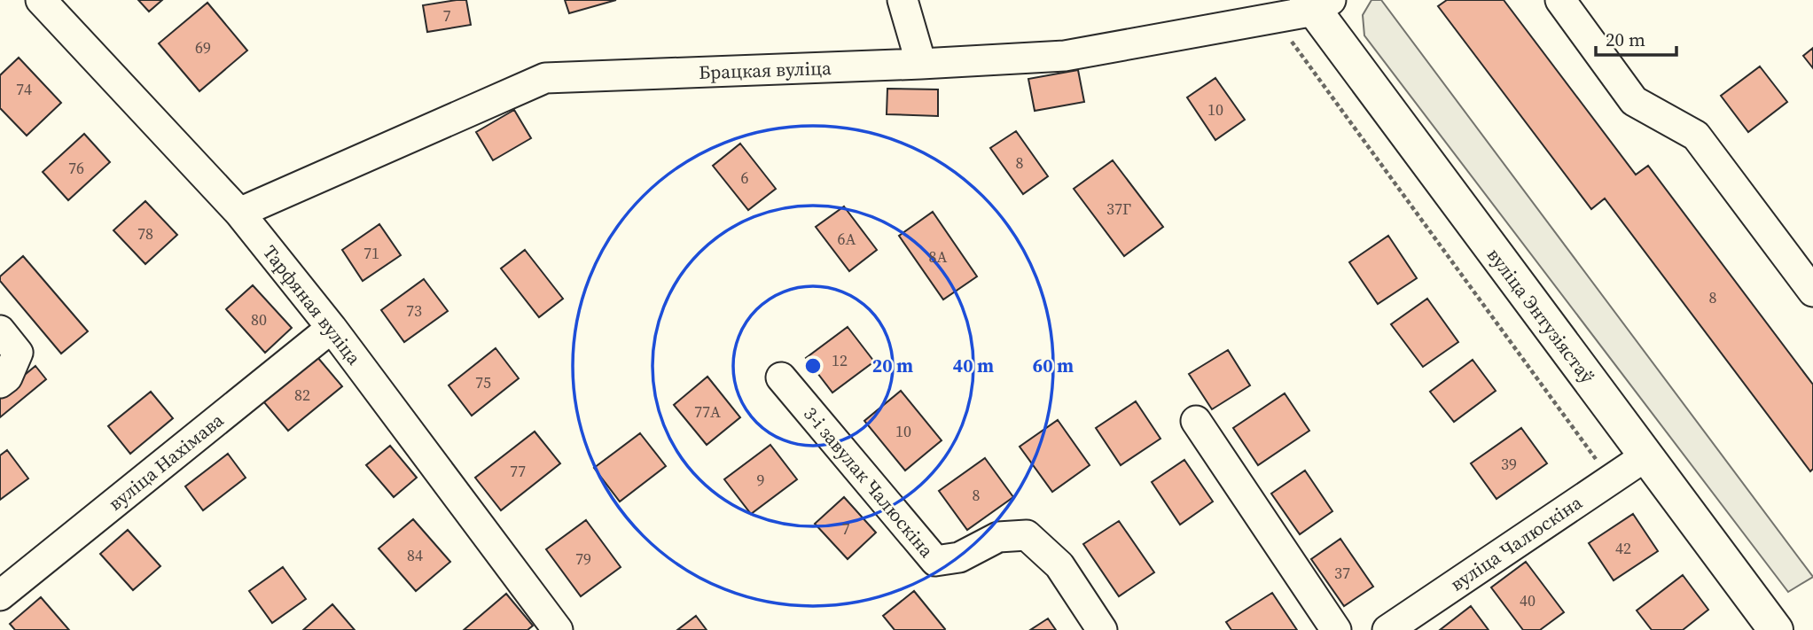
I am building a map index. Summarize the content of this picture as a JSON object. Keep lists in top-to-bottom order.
{
  "streets": {
    "main road": ["вуліца Энтузіястаў"],
    "street": [
      "Брацкая вуліца",
      "Тарфяная вуліца",
      "вуліца Нахімава",
      "3-і завулак Чалюскіна",
      "вуліца Чалюскіна"
    ]
  },
  "crossings": [
    ["Брацкая вуліца", "Тарфяная вуліца"],
    ["Брацкая вуліца", "вуліца Энтузіястаў"],
    ["Тарфяная вуліца", "вуліца Нахімава"],
    ["вуліца Энтузіястаў", "вуліца Чалюскіна"]
  ],
  "house_numbers": [
    "7",
    "69",
    "74",
    "10",
    "8",
    "76",
    "6",
    "37Г",
    "78",
    "6А",
    "71",
    "8А",
    "8",
    "73",
    "80",
    "12",
    "75",
    "82",
    "77А",
    "10",
    "39",
    "77",
    "9",
    "8",
    "7",
    "42",
    "84",
    "79",
    "37",
    "40"
  ],
  "scale_bar": "20 m",
  "rings": ["20 m", "40 m", "60 m"]
}
